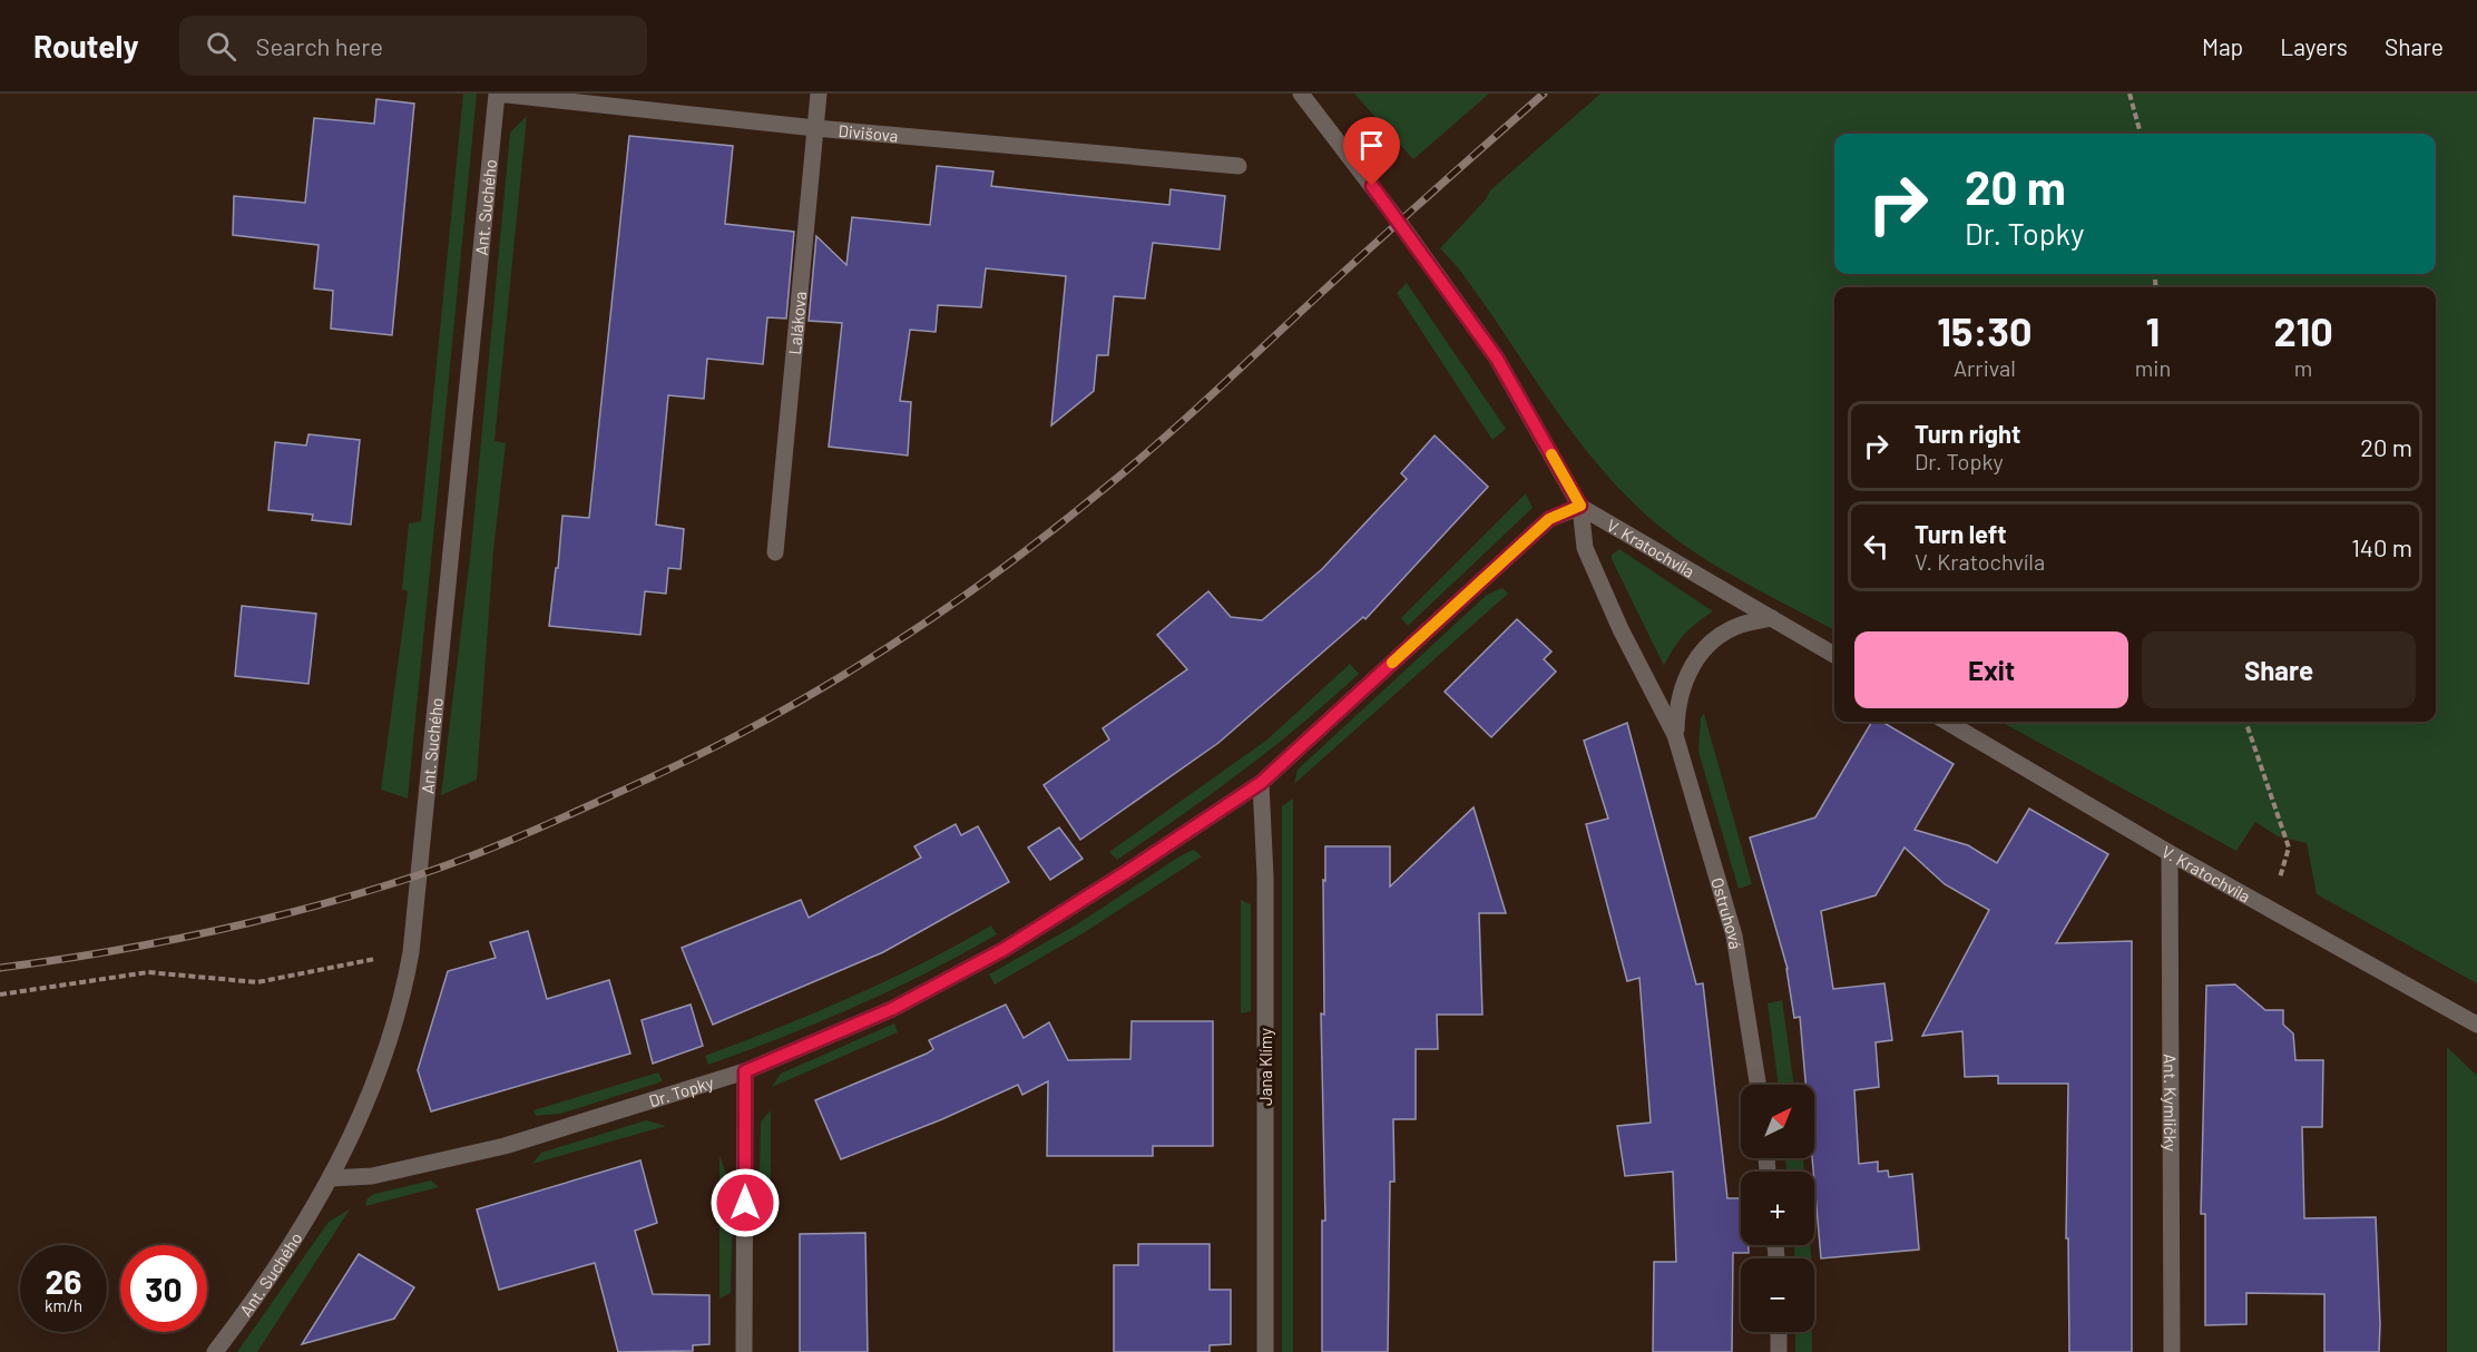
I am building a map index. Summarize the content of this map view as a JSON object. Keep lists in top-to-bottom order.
{
  "streets": {
    "street": [
      "Divišova",
      "Ant. Suchého",
      "Lalákova",
      "V. Kratochvíla",
      "Ostruhová",
      "Jana Klímy",
      "Dr. Topky",
      "Ant. Kymličky"
    ]
  },
  "crossings": [
    ["Divišova", "Ant. Suchého"],
    ["Divišova", "Lalákova"],
    ["Ant. Suchého", "Dr. Topky"],
    ["V. Kratochvíla", "Ostruhová"],
    ["V. Kratochvíla", "Dr. Topky"],
    ["V. Kratochvíla", "Ant. Kymličky"],
    ["Ostruhová", "Dr. Topky"],
    ["Jana Klímy", "Dr. Topky"]
  ],
  "north": "top right",
  "page": {
    "header": "Routely",
    "search": "Search here",
    "nav": ["Map", "Layers", "Share"],
    "turn": ["20 m", "Dr. Topky"],
    "eta": [
      "15:30",
      "Arrival",
      "1",
      "min",
      "210",
      "m"
    ],
    "list": [
      {
        "name": "Turn right",
        "note": "Dr. Topky",
        "value": "20 m"
      },
      {
        "name": "Turn left",
        "note": "V. Kratochvíla",
        "value": "140 m"
      }
    ],
    "buttons": ["Exit", "Share"],
    "map_buttons": ["+", "−"],
    "speed": "26 km/h",
    "limit": "30"
  }
}
